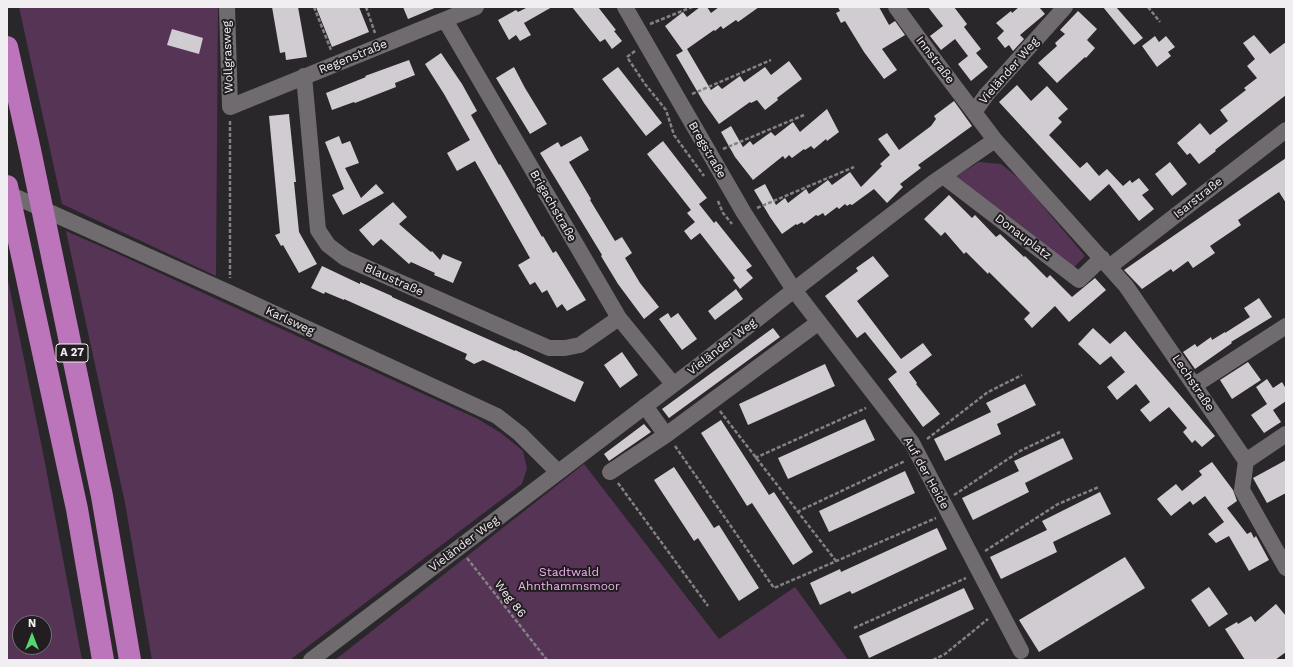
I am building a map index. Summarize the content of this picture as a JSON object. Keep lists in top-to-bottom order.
{
  "streets": {
    "highway": ["A 27"],
    "street": [
      "Wollgrasweg",
      "Regenstraße",
      "Innstraße",
      "Vieländer Weg",
      "Bregstraße",
      "Isarstraße",
      "Brigachstraße",
      "Donauplatz",
      "Blaustraße",
      "Karlsweg",
      "Lechstraße",
      "Auf der Heide"
    ],
    "path": ["Weg 86"]
  },
  "crossings": [
    ["Wollgrasweg", "Regenstraße"],
    ["Regenstraße", "Brigachstraße"],
    ["Regenstraße", "Blaustraße"],
    ["Innstraße", "Vieländer Weg"],
    ["Vieländer Weg", "Bregstraße"],
    ["Vieländer Weg", "Brigachstraße"],
    ["Vieländer Weg", "Donauplatz"],
    ["Vieländer Weg", "Karlsweg"],
    ["Vieländer Weg", "Auf der Heide"],
    ["Vieländer Weg", "Weg 86"],
    ["Bregstraße", "Auf der Heide"],
    ["Isarstraße", "Donauplatz"],
    ["Isarstraße", "Lechstraße"],
    ["Brigachstraße", "Blaustraße"],
    ["Donauplatz", "Lechstraße"]
  ],
  "parks": ["Stadtwald Ahnthammsmoor"],
  "north": "top"
}
